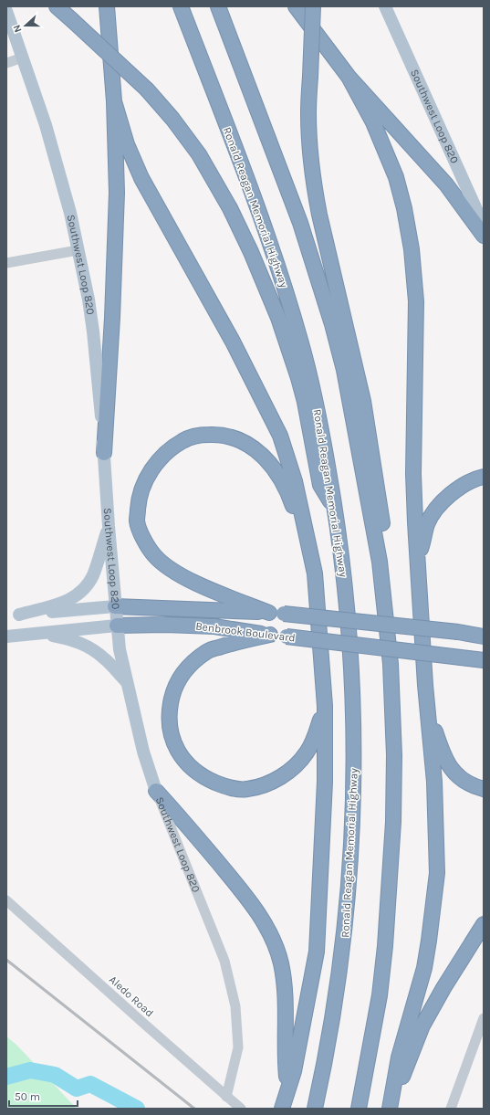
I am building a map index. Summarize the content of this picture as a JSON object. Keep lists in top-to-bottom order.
{
  "streets": {
    "highway": ["Ronald Reagan Memorial Highway", "Benbrook Boulevard"],
    "main road": ["Southwest Loop 820"],
    "street": ["Aledo Road"]
  },
  "crossings": [
    ["Southwest Loop 820", "Benbrook Boulevard"],
    ["Southwest Loop 820", "Aledo Road"]
  ],
  "scale_bar": "50 m",
  "north": "left"
}
